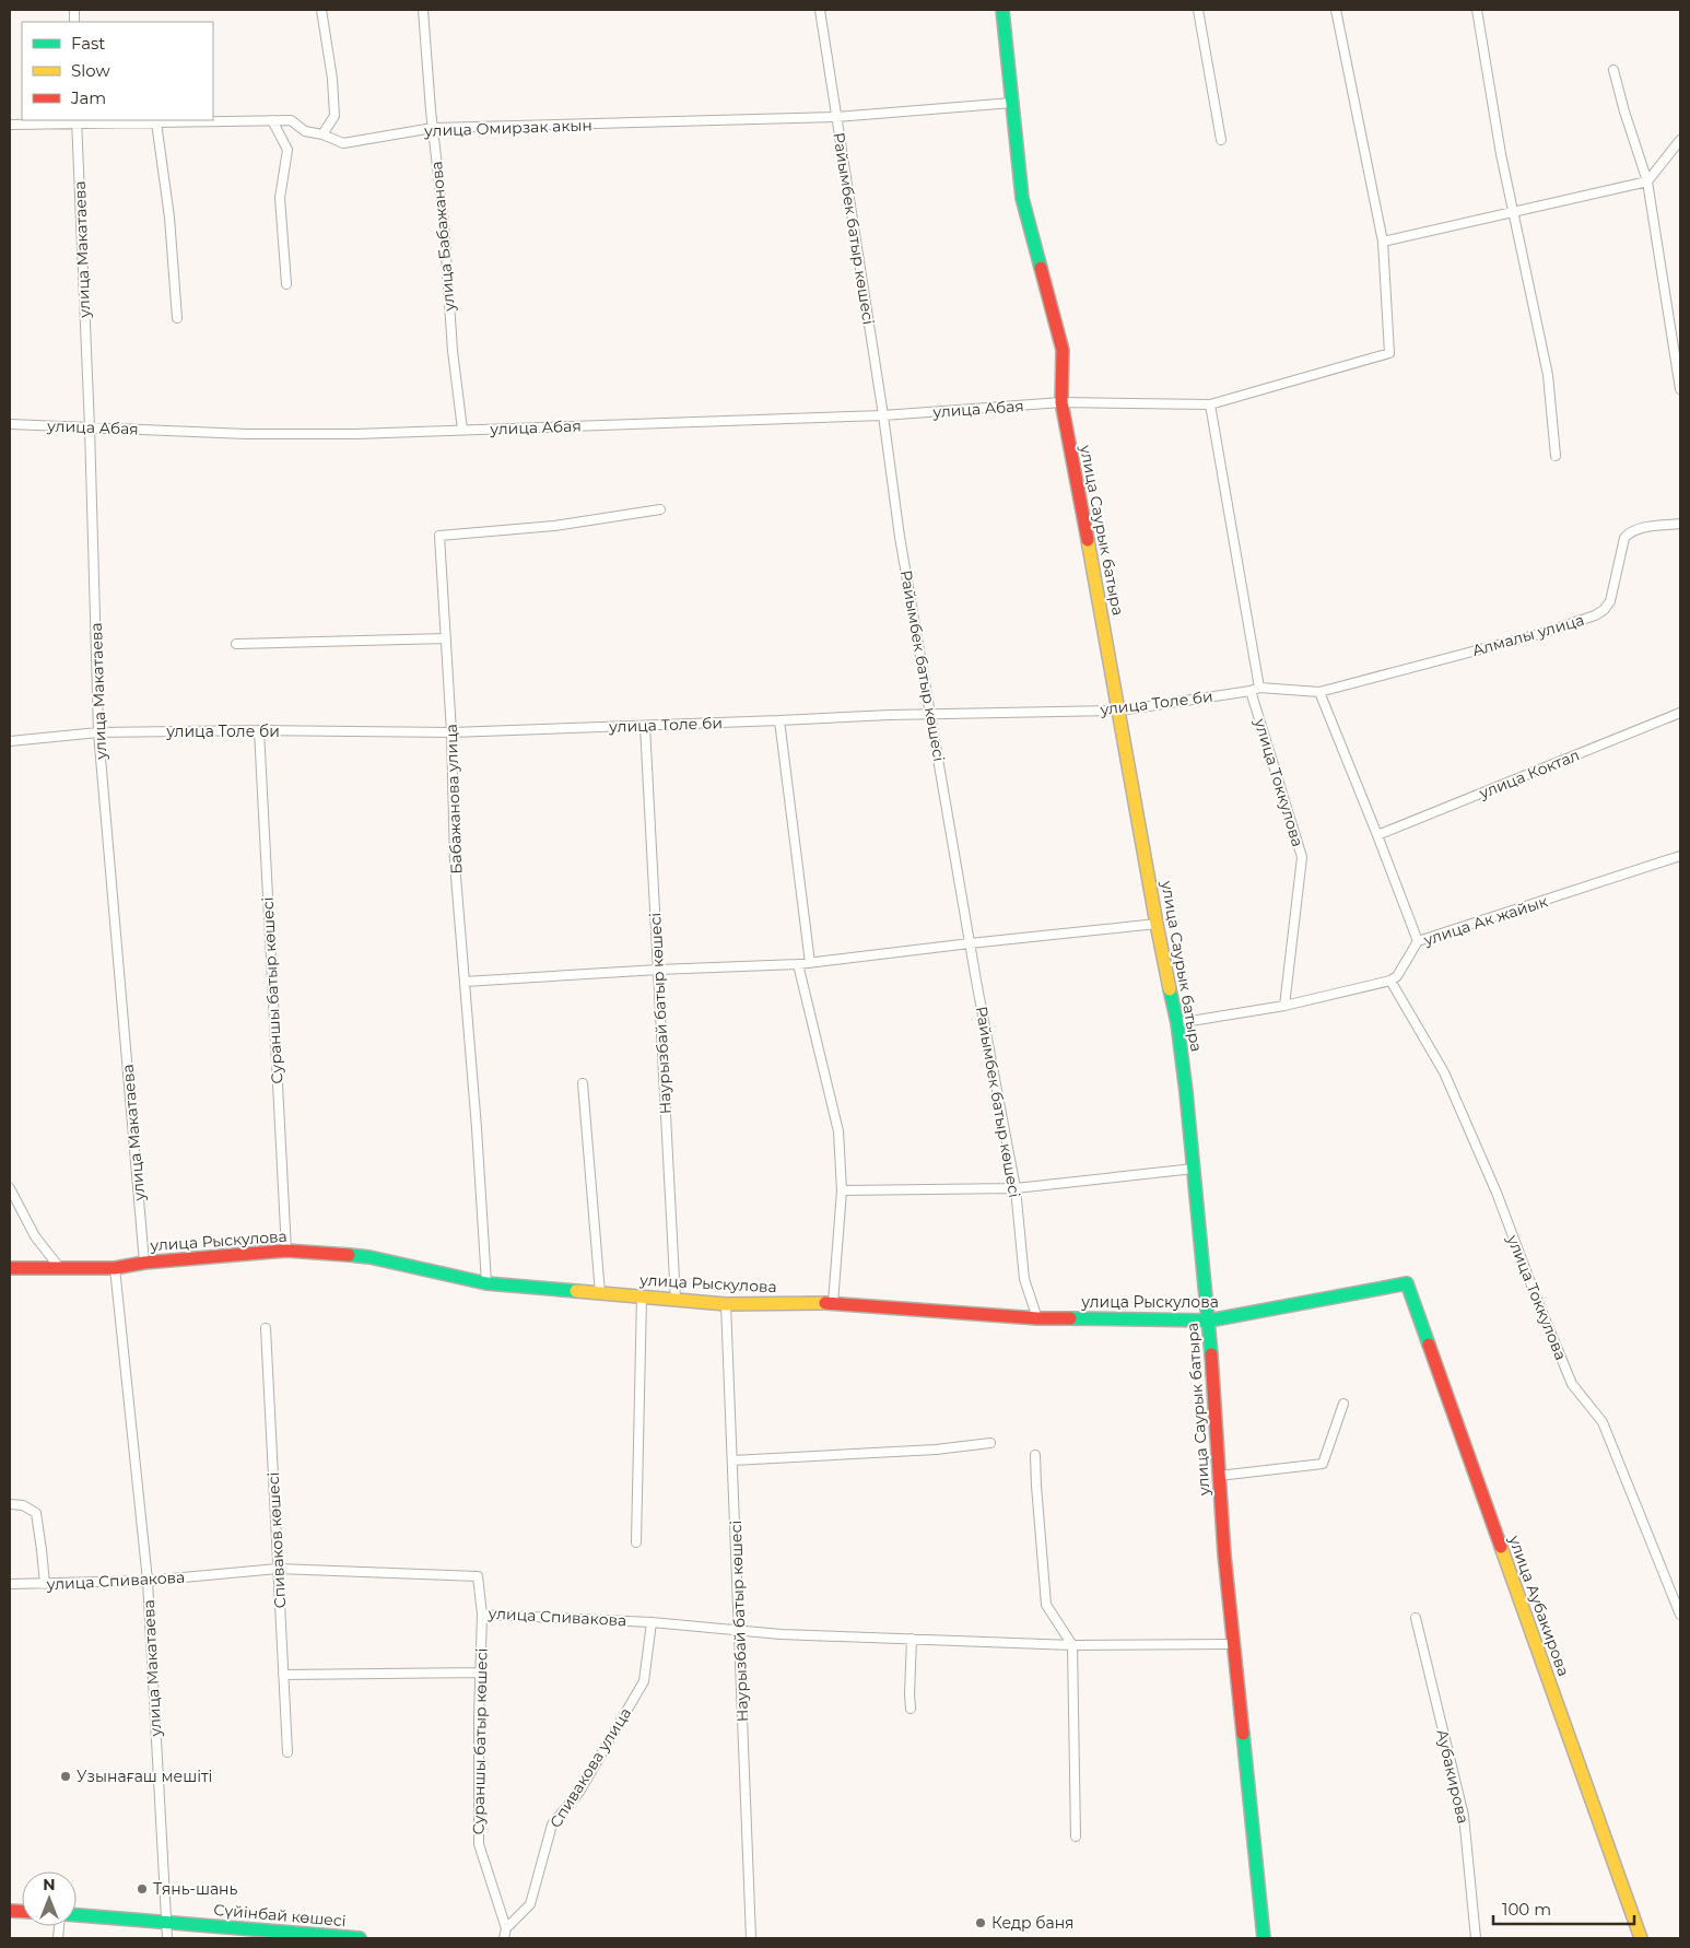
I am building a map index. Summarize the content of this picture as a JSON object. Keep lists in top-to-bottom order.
{
  "streets": {
    "street": [
      "улица Омирзак акын",
      "Райымбек батыр көшесі",
      "улица Бабажанова",
      "улица Макатаева",
      "улица Абая",
      "улица Саурык батыра",
      "Алмалы улица",
      "улица Толе би",
      "улица Коктал",
      "улица Токкулова",
      "Бабажанова улица",
      "улица Ак жайык",
      "Сураншы батыр көшесі",
      "Наурызбай батыр көшесі",
      "улица Рыскулова",
      "Спиваков көшесі",
      "улица Спивакова",
      "улица Аубакирова",
      "Спивакова улица",
      "Аубакирова",
      "Сүйінбай көшесі"
    ]
  },
  "crossings": [
    ["улица Омирзак акын", "Райымбек батыр көшесі"],
    ["улица Омирзак акын", "улица Бабажанова"],
    ["улица Омирзак акын", "улица Макатаева"],
    ["улица Омирзак акын", "улица Саурык батыра"],
    ["Райымбек батыр көшесі", "улица Абая"],
    ["Райымбек батыр көшесі", "улица Толе би"],
    ["Райымбек батыр көшесі", "улица Рыскулова"],
    ["улица Бабажанова", "улица Абая"],
    ["улица Макатаева", "улица Абая"],
    ["улица Макатаева", "улица Толе би"],
    ["улица Макатаева", "улица Рыскулова"],
    ["улица Макатаева", "улица Спивакова"],
    ["улица Макатаева", "Сүйінбай көшесі"],
    ["улица Абая", "улица Саурык батыра"],
    ["улица Абая", "улица Токкулова"],
    ["улица Саурык батыра", "улица Толе би"],
    ["улица Саурык батыра", "улица Рыскулова"],
    ["улица Саурык батыра", "улица Спивакова"],
    ["Алмалы улица", "улица Толе би"],
    ["улица Толе би", "улица Токкулова"],
    ["улица Толе би", "Бабажанова улица"],
    ["улица Толе би", "Сураншы батыр көшесі"],
    ["улица Толе би", "Наурызбай батыр көшесі"],
    ["улица Токкулова", "улица Ак жайык"],
    ["Бабажанова улица", "улица Рыскулова"],
    ["Сураншы батыр көшесі", "улица Рыскулова"],
    ["Сураншы батыр көшесі", "улица Спивакова"],
    ["Сураншы батыр көшесі", "Спивакова улица"],
    ["Наурызбай батыр көшесі", "улица Рыскулова"],
    ["Наурызбай батыр көшесі", "улица Спивакова"],
    ["улица Рыскулова", "улица Аубакирова"],
    ["Спиваков көшесі", "улица Спивакова"],
    ["улица Спивакова", "Спивакова улица"]
  ],
  "places": ["Узынағаш мешіті", "Тянь-шань", "Кедр баня"],
  "legend": ["Fast", "Slow", "Jam"],
  "scale_bar": "100 m",
  "north": "top"
}
